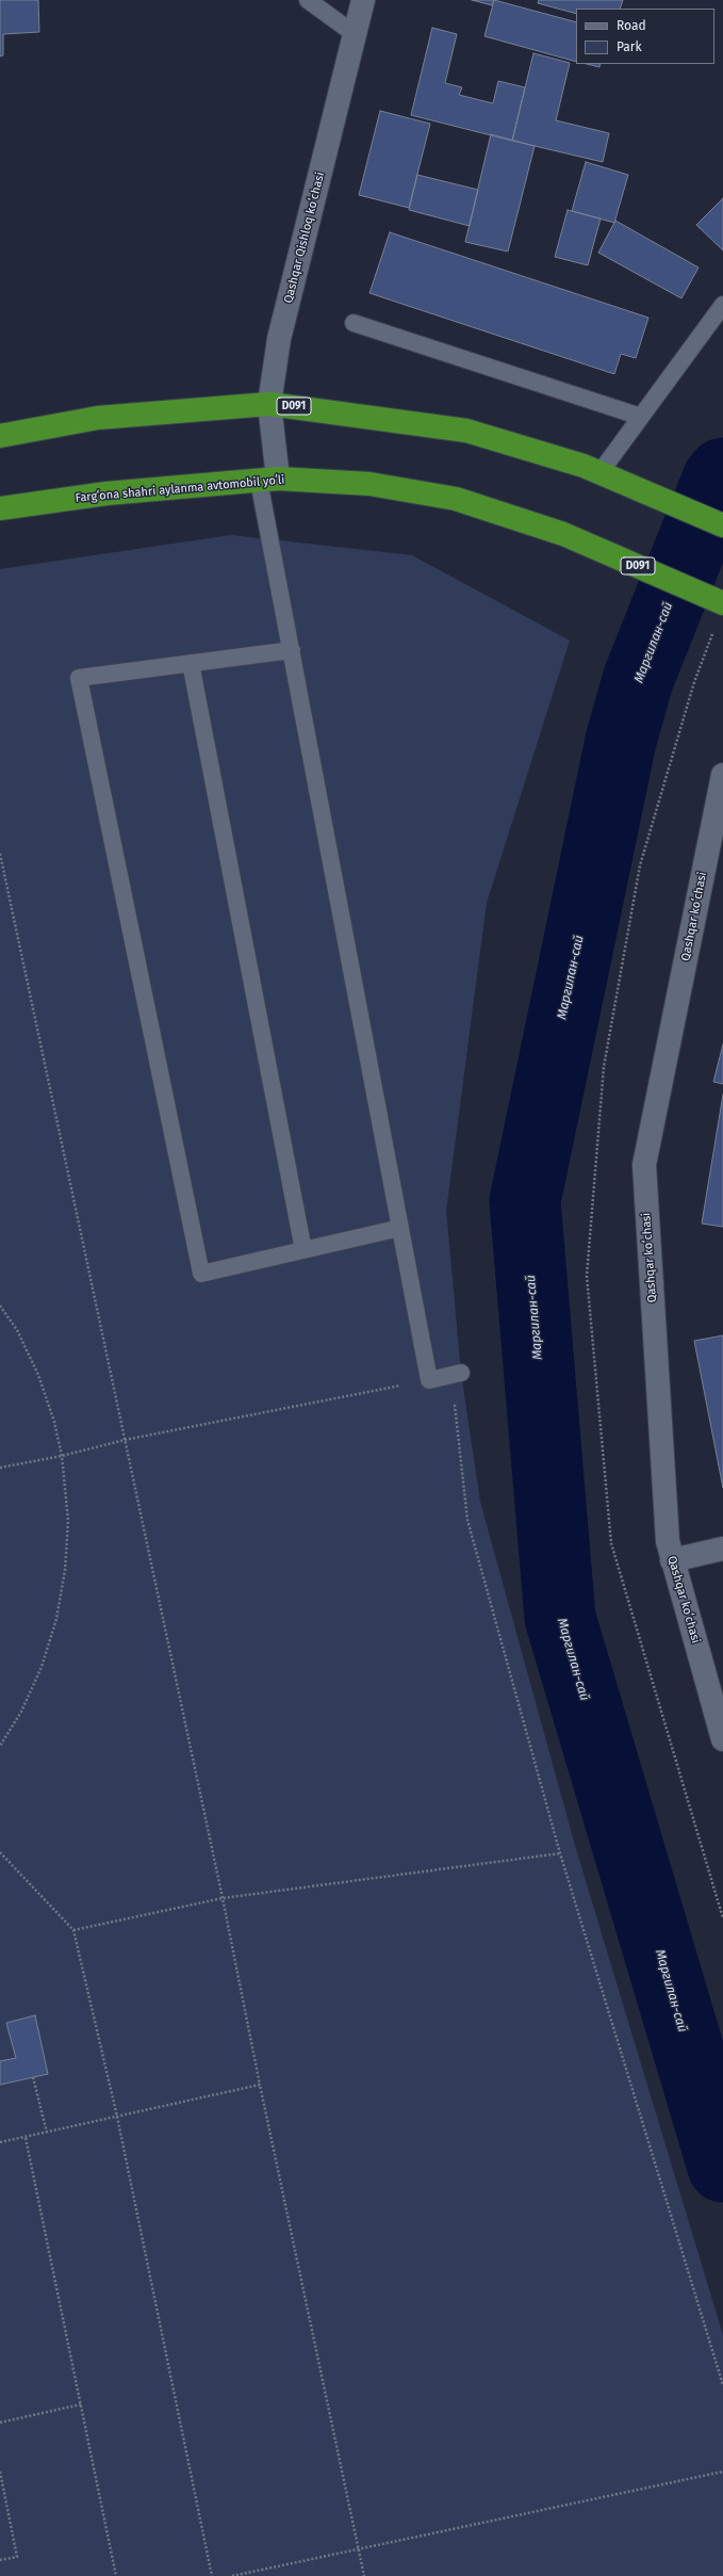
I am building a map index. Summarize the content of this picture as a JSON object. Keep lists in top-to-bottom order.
{
  "streets": {
    "highway": ["D091", "Fargʻona shahri aylanma avtomobil yoʻli"],
    "street": ["Qashqar Qishloq koʻchasi", "Qashqar koʻchasi"]
  },
  "crossings": [
    ["Qashqar Qishloq koʻchasi", "D091"],
    ["Qashqar Qishloq koʻchasi", "Fargʻona shahri aylanma avtomobil yoʻli"]
  ],
  "water": ["Маргилан-сай"],
  "legend": ["Road", "Park"]
}
